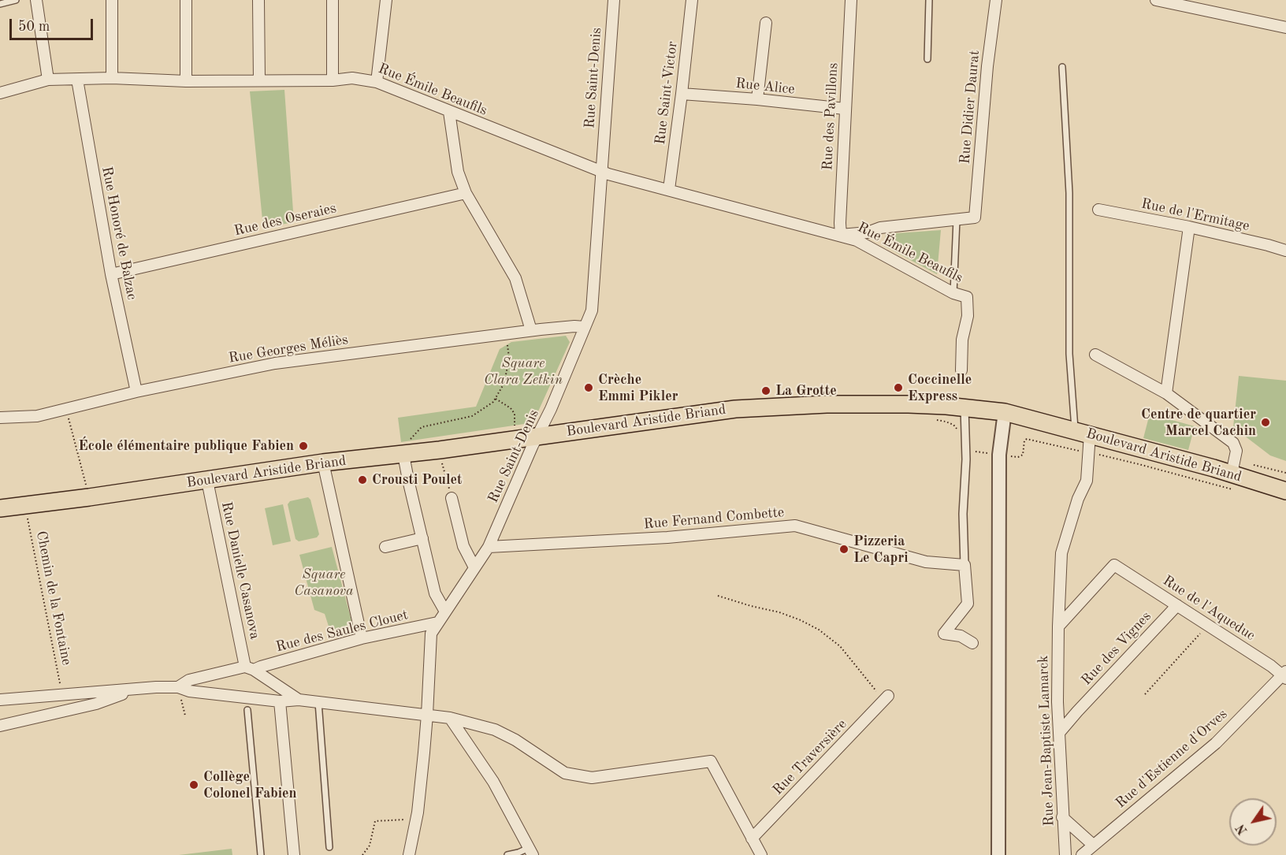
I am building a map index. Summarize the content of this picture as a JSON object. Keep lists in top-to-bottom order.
{
  "streets": {
    "main road": ["Boulevard Aristide Briand"],
    "street": [
      "Rue Saint-Denis",
      "Rue Alice",
      "Rue Émile Beaufils",
      "Rue Saint-Victor",
      "Rue Didier Daurat",
      "Rue des Pavillons",
      "Rue de l'Ermitage",
      "Rue des Oseraies",
      "Rue Honoré de Balzac",
      "Rue Georges Méliès",
      "Rue Fernand Combette",
      "Rue Danielle Casanova",
      "Rue de l'Aqueduc",
      "Rue des Saules Clouet",
      "Rue des Vignes",
      "Rue Jean-Baptiste Lamarck",
      "Rue Traversière",
      "Rue d'Estienne d'Orves"
    ],
    "path": ["Chemin de la Fontaine"]
  },
  "crossings": [
    ["Rue Saint-Denis", "Rue Émile Beaufils"],
    ["Rue Saint-Denis", "Rue Georges Méliès"],
    ["Rue Saint-Denis", "Boulevard Aristide Briand"],
    ["Rue Saint-Denis", "Rue Fernand Combette"],
    ["Rue Saint-Denis", "Rue des Saules Clouet"],
    ["Rue Alice", "Rue Saint-Victor"],
    ["Rue Alice", "Rue des Pavillons"],
    ["Rue Émile Beaufils", "Rue Saint-Victor"],
    ["Rue Émile Beaufils", "Rue Didier Daurat"],
    ["Rue Émile Beaufils", "Rue des Pavillons"],
    ["Rue Émile Beaufils", "Rue Honoré de Balzac"],
    ["Rue des Oseraies", "Rue Honoré de Balzac"],
    ["Rue Honoré de Balzac", "Rue Georges Méliès"],
    ["Boulevard Aristide Briand", "Rue Danielle Casanova"],
    ["Boulevard Aristide Briand", "Chemin de la Fontaine"],
    ["Boulevard Aristide Briand", "Rue Jean-Baptiste Lamarck"],
    ["Rue Danielle Casanova", "Rue des Saules Clouet"],
    ["Rue de l'Aqueduc", "Rue des Vignes"],
    ["Rue de l'Aqueduc", "Rue Jean-Baptiste Lamarck"],
    ["Rue de l'Aqueduc", "Rue d'Estienne d'Orves"],
    ["Rue des Vignes", "Rue Jean-Baptiste Lamarck"]
  ],
  "parks": ["Square Clara Zetkin", "Square Casanova"],
  "places": [
    "Crèche Emmi Pikler",
    "Coccinelle Express",
    "La Grotte",
    "Centre de quartier Marcel Cachin",
    "École élémentaire publique Fabien",
    "Crousti Poulet",
    "Pizzeria Le Capri",
    "Collège Colonel Fabien"
  ],
  "scale_bar": "50 m",
  "north": "bottom left"
}
